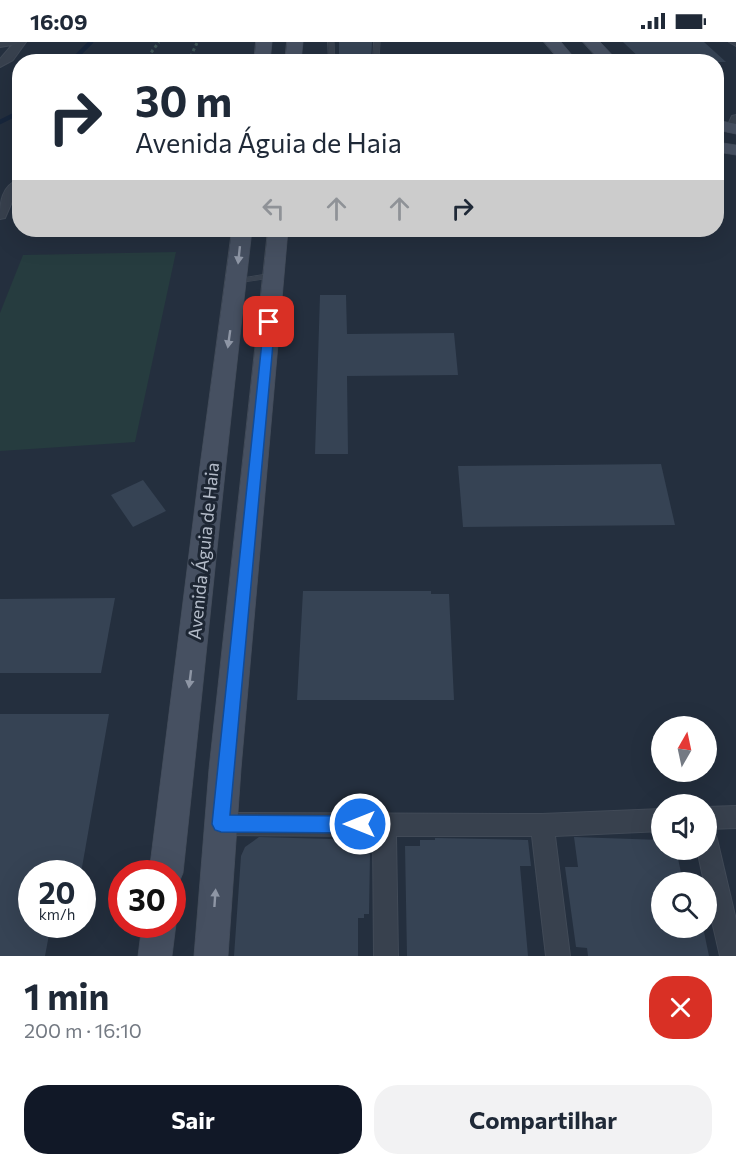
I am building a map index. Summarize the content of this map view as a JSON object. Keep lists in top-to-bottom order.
{
  "streets": {
    "main road": ["Avenida Águia de Haia"]
  },
  "north": "top",
  "page": {
    "status": "16:09",
    "turn": ["30 m", "Avenida Águia de Haia"],
    "speed": "20 km/h",
    "limit": "30",
    "heading": ["1 min", "200 m · 16:10"],
    "buttons": ["Sair", "Compartilhar"]
  }
}
